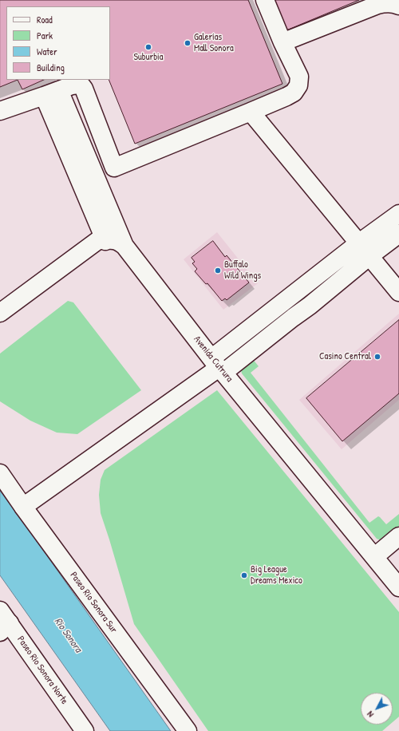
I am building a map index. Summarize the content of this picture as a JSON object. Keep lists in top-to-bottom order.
{
  "streets": {
    "street": ["Avenida Cutrura", "Paseo Rio Sonora Sur", "Paseo Rio Sonora Norte"]
  },
  "water": ["Rio Sonora"],
  "places": [
    "Galerías Mall Sonora",
    "Suburbia",
    "Buffalo Wild Wings",
    "Casino Central",
    "Big League Dreams Mexico"
  ],
  "legend": [
    "Road",
    "Park",
    "Water",
    "Building"
  ],
  "north": "bottom left"
}
